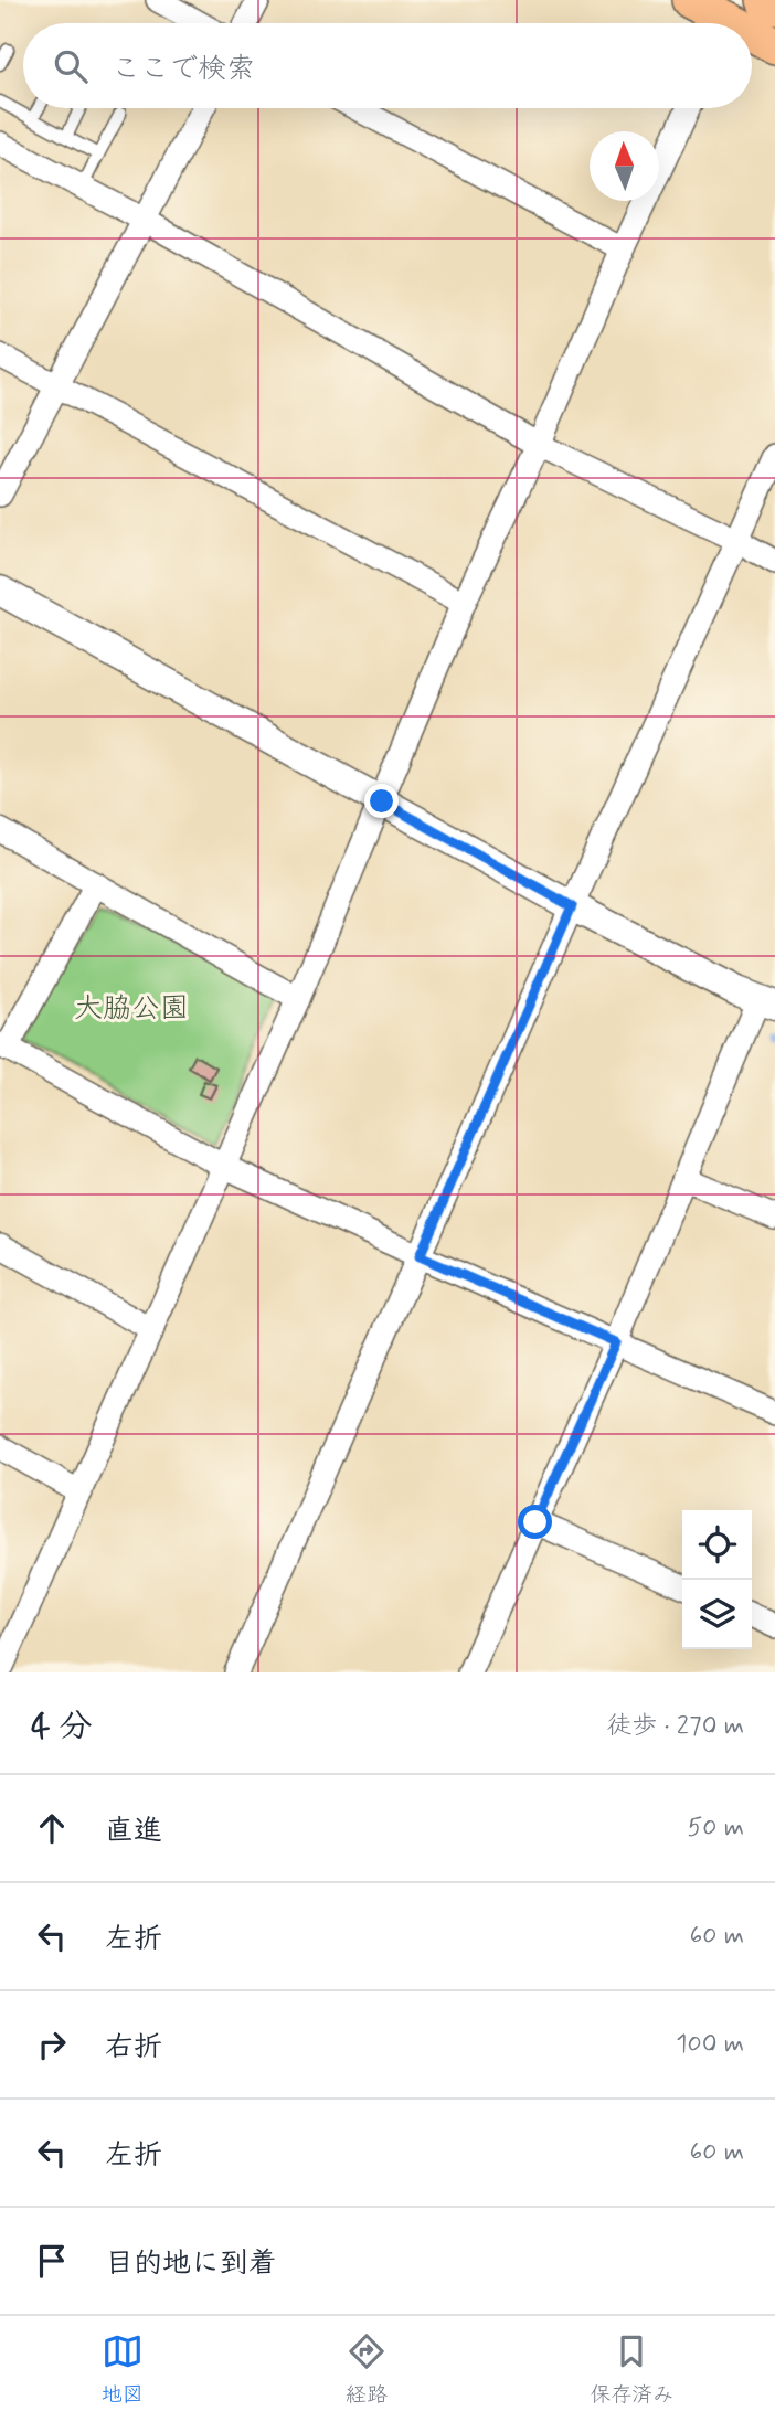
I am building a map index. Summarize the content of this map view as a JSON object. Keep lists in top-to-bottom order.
{
  "parks": ["大脇公園"],
  "north": "top",
  "page": {
    "search": "ここで検索",
    "heading": ["4 分", "徒歩 · 270 m"],
    "list": [
      ["直進", "50 m"],
      ["左折", "60 m"],
      ["右折", "100 m"],
      ["左折", "60 m"],
      "目的地に到着"
    ],
    "nav": ["地図", "経路", "保存済み"]
  }
}
